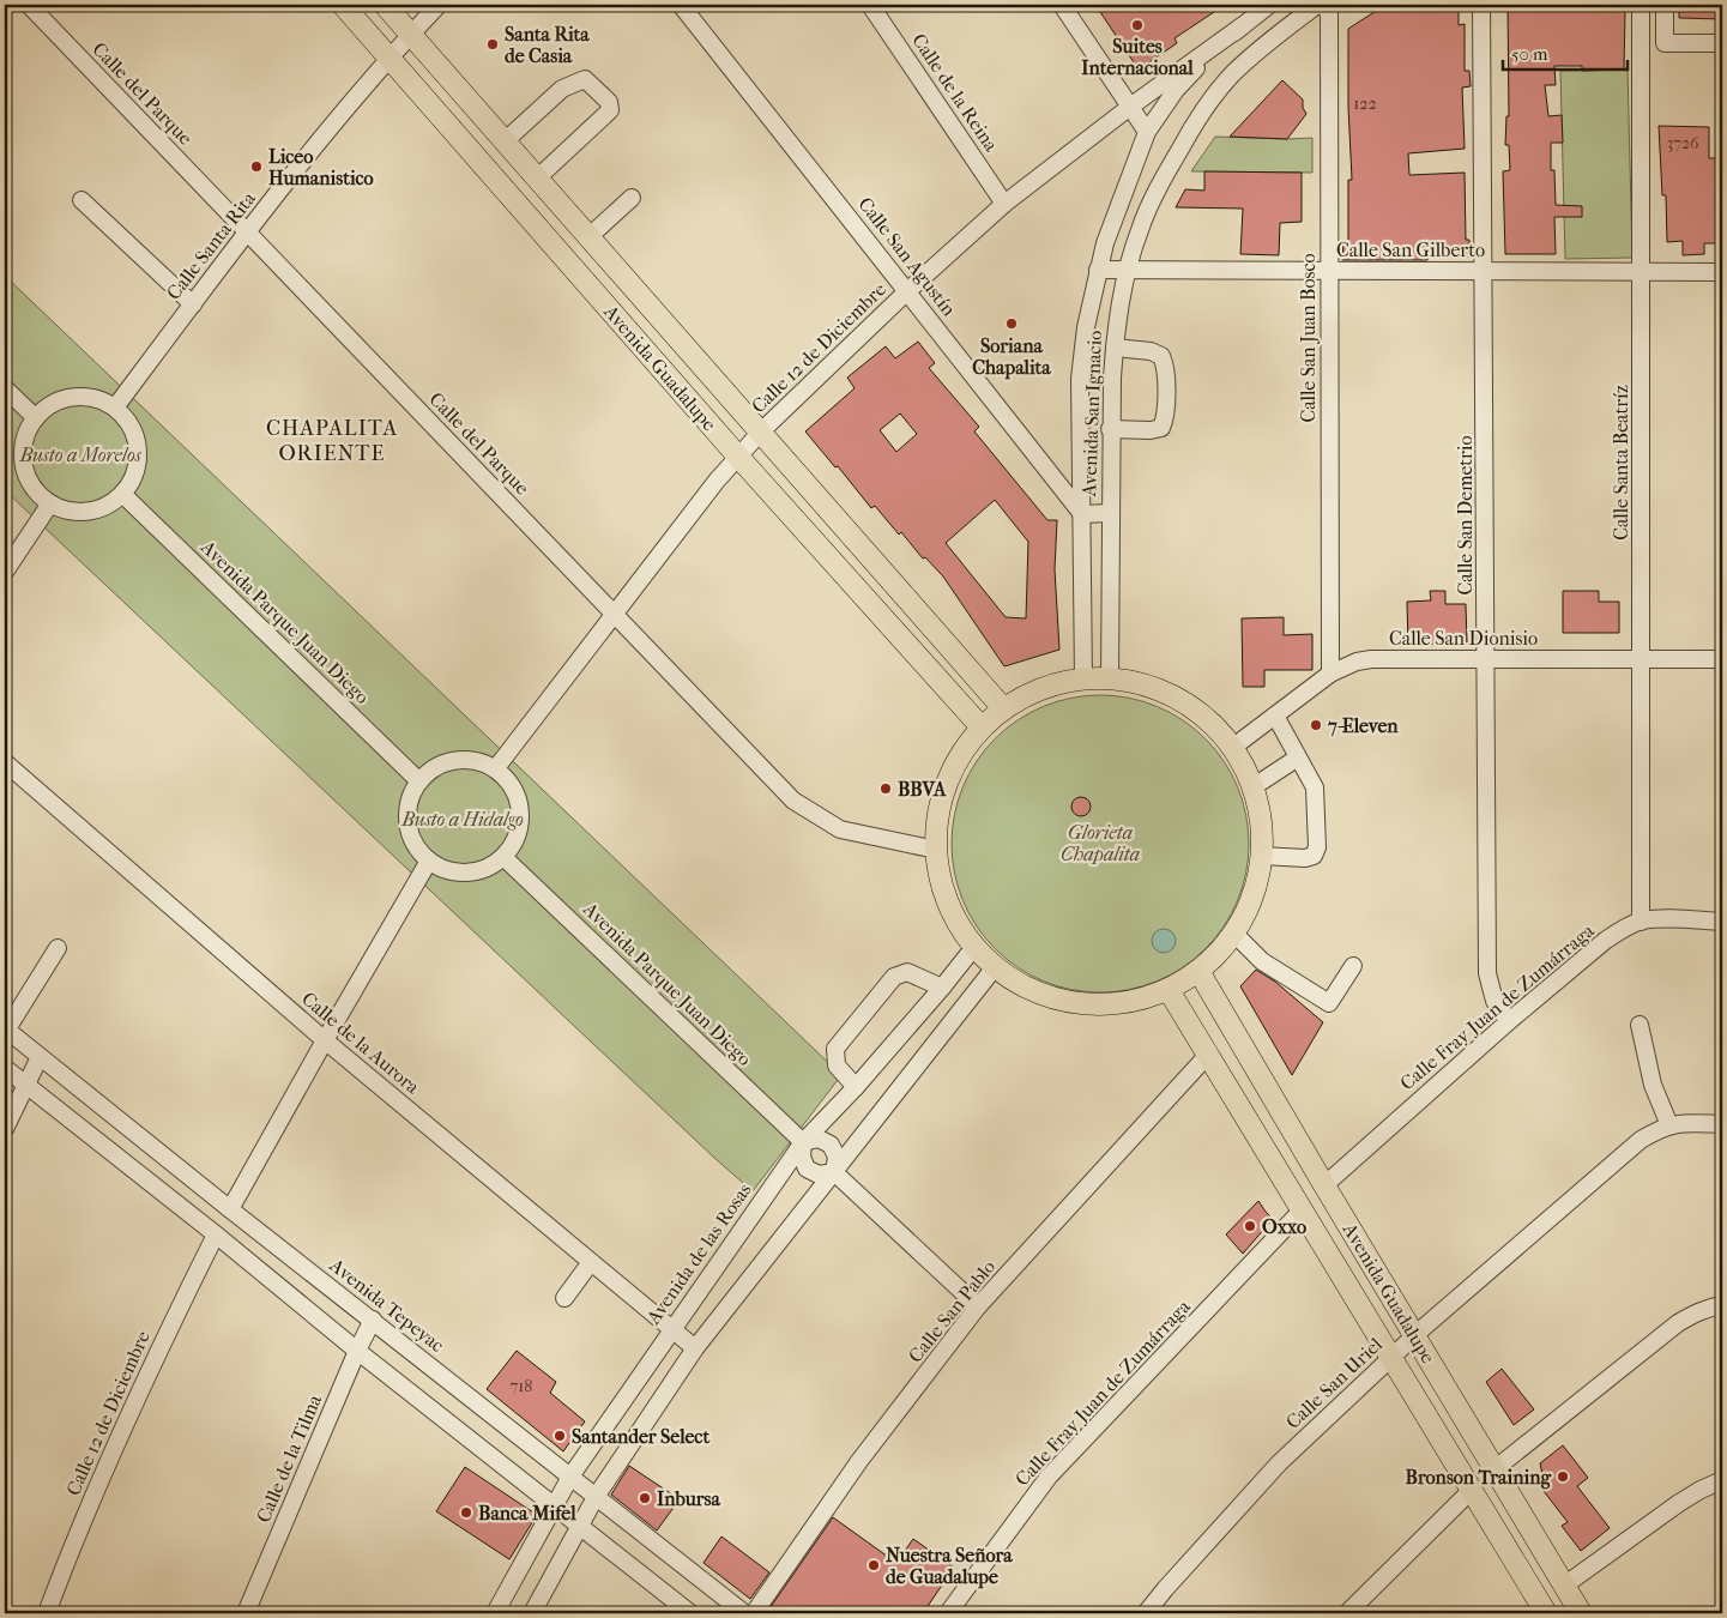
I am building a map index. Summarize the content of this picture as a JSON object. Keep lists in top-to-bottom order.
{
  "streets": {
    "main road": ["Avenida Guadalupe"],
    "street": [
      "Calle de la Reina",
      "Calle del Parque",
      "Calle Santa Rita",
      "Calle San Gilberto",
      "Calle San Agustín",
      "Calle San Juan Bosco",
      "Calle 12 de Diciembre",
      "Avenida San Ignacio",
      "Calle Santa Beatríz",
      "Calle San Demetrio",
      "Avenida Parque Juan Diego",
      "Calle San Dionisio",
      "Calle Fray Juan de Zumárraga",
      "Calle de la Aurora",
      "Avenida de las Rosas",
      "Avenida Tepeyac",
      "Calle San Pablo",
      "Calle San Uriel",
      "Calle de la Tilma"
    ]
  },
  "crossings": [
    ["Calle de la Reina", "Calle 12 de Diciembre"],
    ["Calle del Parque", "Calle Santa Rita"],
    ["Calle del Parque", "Calle 12 de Diciembre"],
    ["Calle Santa Rita", "Avenida Guadalupe"],
    ["Calle Santa Rita", "Avenida Parque Juan Diego"],
    ["Calle San Gilberto", "Calle San Juan Bosco"],
    ["Calle San Gilberto", "Avenida San Ignacio"],
    ["Calle San Gilberto", "Calle Santa Beatríz"],
    ["Calle San Gilberto", "Calle San Demetrio"],
    ["Calle San Agustín", "Calle 12 de Diciembre"],
    ["Calle San Agustín", "Avenida San Ignacio"],
    ["Calle San Juan Bosco", "Calle San Dionisio"],
    ["Calle 12 de Diciembre", "Avenida Guadalupe"],
    ["Calle 12 de Diciembre", "Avenida San Ignacio"],
    ["Calle 12 de Diciembre", "Avenida Parque Juan Diego"],
    ["Calle 12 de Diciembre", "Calle de la Aurora"],
    ["Calle 12 de Diciembre", "Avenida Tepeyac"],
    ["Avenida Guadalupe", "Calle Fray Juan de Zumárraga"],
    ["Avenida Guadalupe", "Calle San Pablo"],
    ["Avenida Guadalupe", "Calle San Uriel"],
    ["Calle Santa Beatríz", "Calle San Dionisio"],
    ["Calle Santa Beatríz", "Calle Fray Juan de Zumárraga"],
    ["Calle San Demetrio", "Calle San Dionisio"],
    ["Calle San Demetrio", "Calle Fray Juan de Zumárraga"],
    ["Avenida Parque Juan Diego", "Avenida de las Rosas"],
    ["Calle de la Aurora", "Avenida de las Rosas"],
    ["Avenida de las Rosas", "Avenida Tepeyac"],
    ["Avenida Tepeyac", "Calle de la Tilma"]
  ],
  "districts": ["CHAPALITA ORIENTE"],
  "parks": ["Busto a Morelos", "Busto a Hidalgo", "Glorieta Chapalita"],
  "places": [
    "Suites Internacional",
    "Santa Rita de Casia",
    "Liceo Humanistico",
    "Soriana Chapalita",
    "7-Eleven",
    "BBVA",
    "Oxxo",
    "Santander Select",
    "Bronson Training",
    "Inbursa",
    "Banca Mifel",
    "Nuestra Señora de Guadalupe"
  ],
  "house_numbers": ["122", "3726", "718"],
  "scale_bar": "50 m"
}
